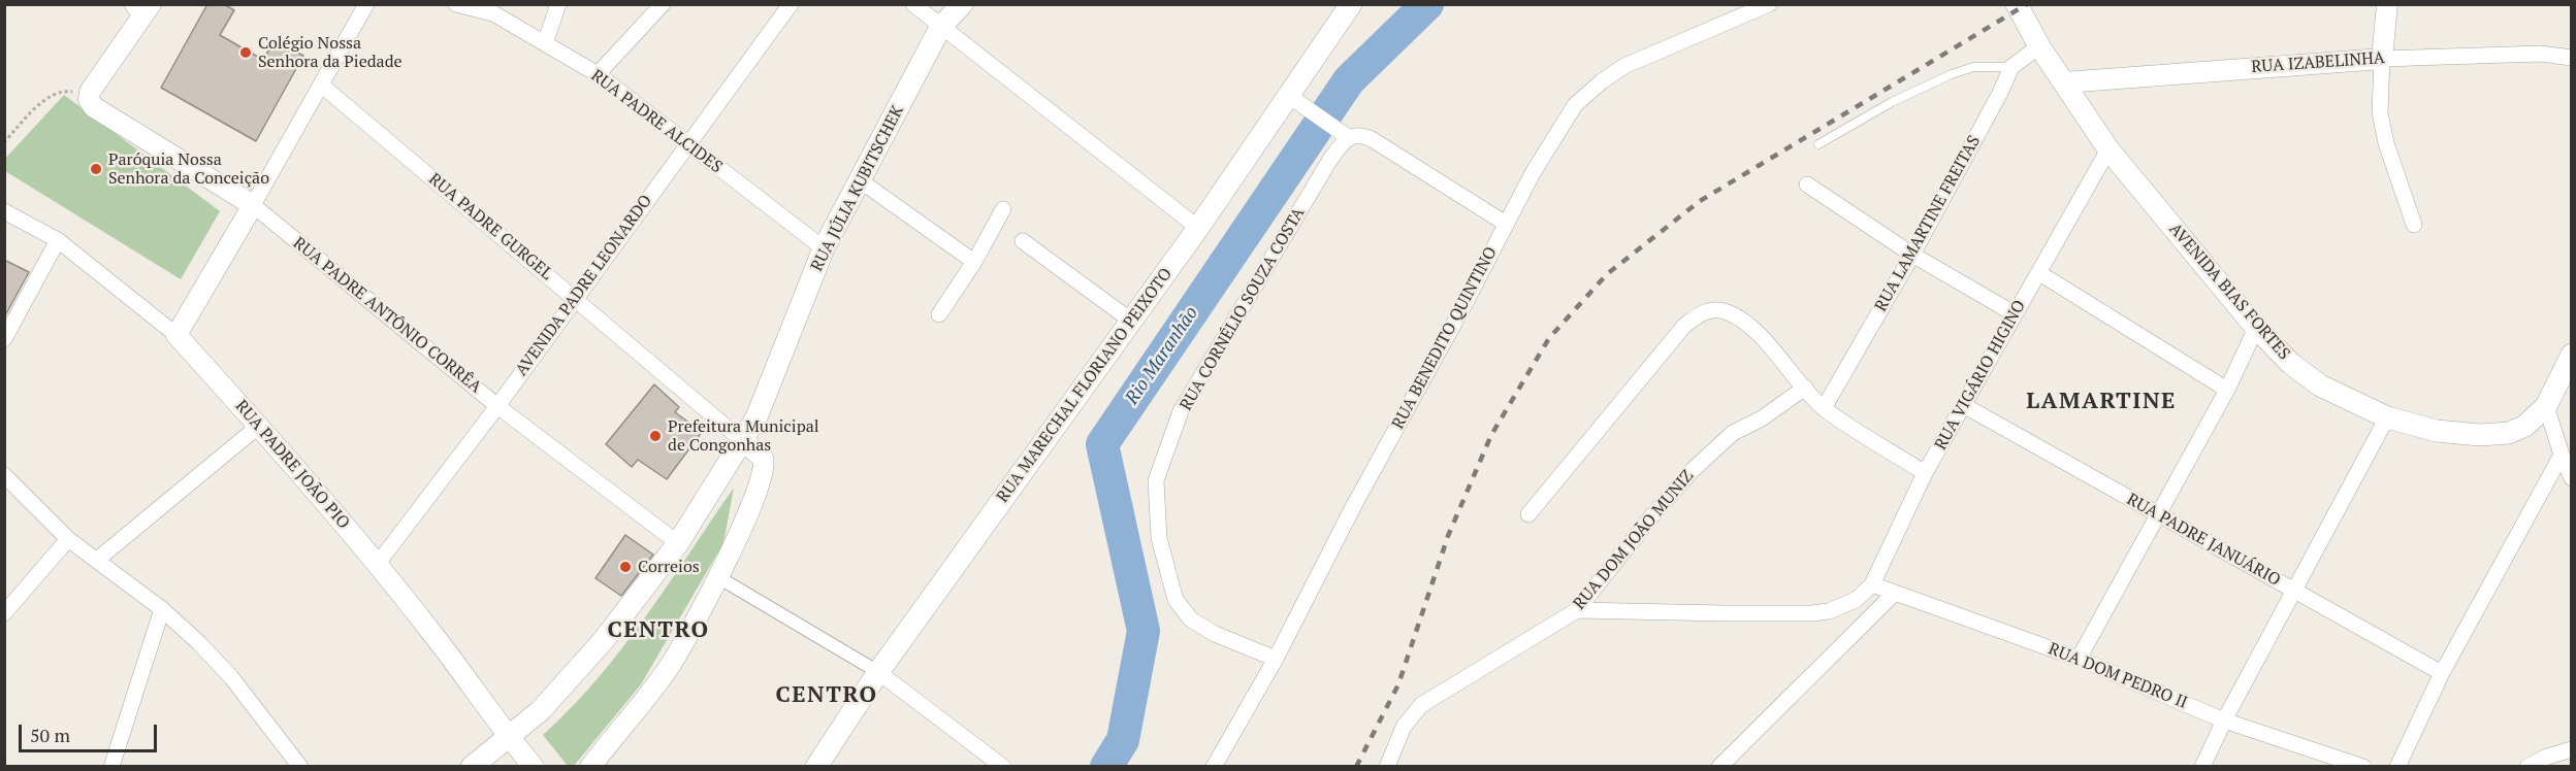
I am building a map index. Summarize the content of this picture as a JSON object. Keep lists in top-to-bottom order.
{
  "streets": {
    "main road": ["RUA JÚLIA KUBITSCHEK", "AVENIDA BIAS FORTES", "RUA MARECHAL FLORIANO PEIXOTO"],
    "street": [
      "RUA IZABELINHA",
      "RUA PADRE ALCIDES",
      "RUA LAMARTINE FREITAS",
      "RUA PADRE GURGEL",
      "AVENIDA PADRE LEONARDO",
      "RUA CORNÉLIO SOUZA COSTA",
      "RUA PADRE ANTÔNIO CORRÊA",
      "RUA BENEDITO QUINTINO",
      "RUA VIGÁRIO HIGINO",
      "RUA PADRE JOÃO PIO",
      "RUA DOM JOÃO MUNIZ",
      "RUA PADRE JANUÁRIO",
      "RUA DOM PEDRO II"
    ]
  },
  "crossings": [
    ["RUA IZABELINHA", "AVENIDA BIAS FORTES"],
    ["RUA PADRE ALCIDES", "RUA JÚLIA KUBITSCHEK"],
    ["RUA PADRE ALCIDES", "AVENIDA PADRE LEONARDO"],
    ["RUA JÚLIA KUBITSCHEK", "RUA PADRE GURGEL"],
    ["RUA JÚLIA KUBITSCHEK", "RUA PADRE ANTÔNIO CORRÊA"],
    ["RUA JÚLIA KUBITSCHEK", "RUA PADRE JOÃO PIO"],
    ["RUA LAMARTINE FREITAS", "AVENIDA BIAS FORTES"],
    ["RUA PADRE GURGEL", "AVENIDA PADRE LEONARDO"],
    ["AVENIDA PADRE LEONARDO", "RUA PADRE ANTÔNIO CORRÊA"],
    ["AVENIDA PADRE LEONARDO", "RUA PADRE JOÃO PIO"],
    ["AVENIDA BIAS FORTES", "RUA VIGÁRIO HIGINO"],
    ["RUA CORNÉLIO SOUZA COSTA", "RUA BENEDITO QUINTINO"],
    ["RUA VIGÁRIO HIGINO", "RUA DOM JOÃO MUNIZ"],
    ["RUA VIGÁRIO HIGINO", "RUA PADRE JANUÁRIO"],
    ["RUA VIGÁRIO HIGINO", "RUA DOM PEDRO II"]
  ],
  "districts": ["LAMARTINE", "CENTRO", "CENTRO"],
  "water": ["Rio Maranhão"],
  "places": [
    "Colégio Nossa Senhora da Piedade",
    "Paróquia Nossa Senhora da Conceição",
    "Prefeitura Municipal de Congonhas",
    "Correios"
  ],
  "scale_bar": "50 m"
}
